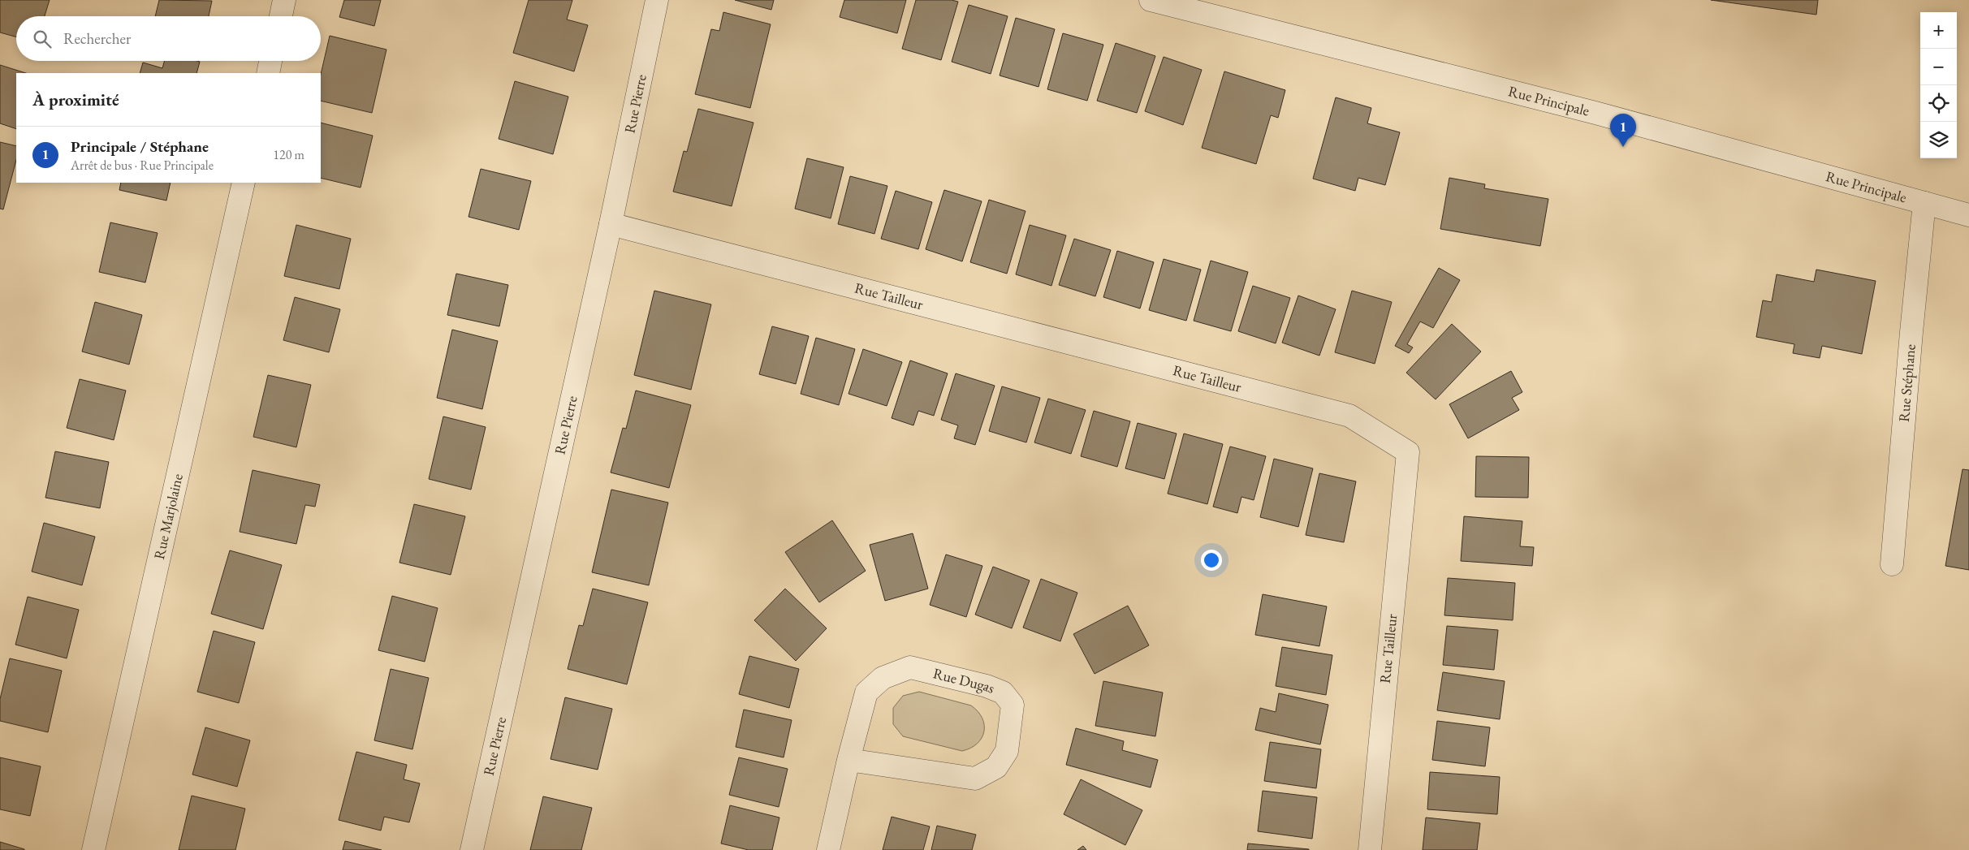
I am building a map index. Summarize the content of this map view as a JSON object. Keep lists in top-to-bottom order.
{
  "streets": {
    "street": [
      "Rue Principale",
      "Rue Pierre",
      "Rue Tailleur",
      "Rue Stéphane",
      "Rue Marjolaine",
      "Rue Dugas"
    ]
  },
  "crossings": [
    ["Rue Principale", "Rue Stéphane"],
    ["Rue Pierre", "Rue Tailleur"]
  ],
  "page": {
    "map_buttons": ["+", "−"],
    "search": "Rechercher",
    "heading": "À proximité",
    "pins": "1",
    "list": [
      {
        "mark": "1",
        "name": "Principale / Stéphane",
        "note": "Arrêt de bus · Rue Principale",
        "value": "120 m"
      }
    ]
  }
}
